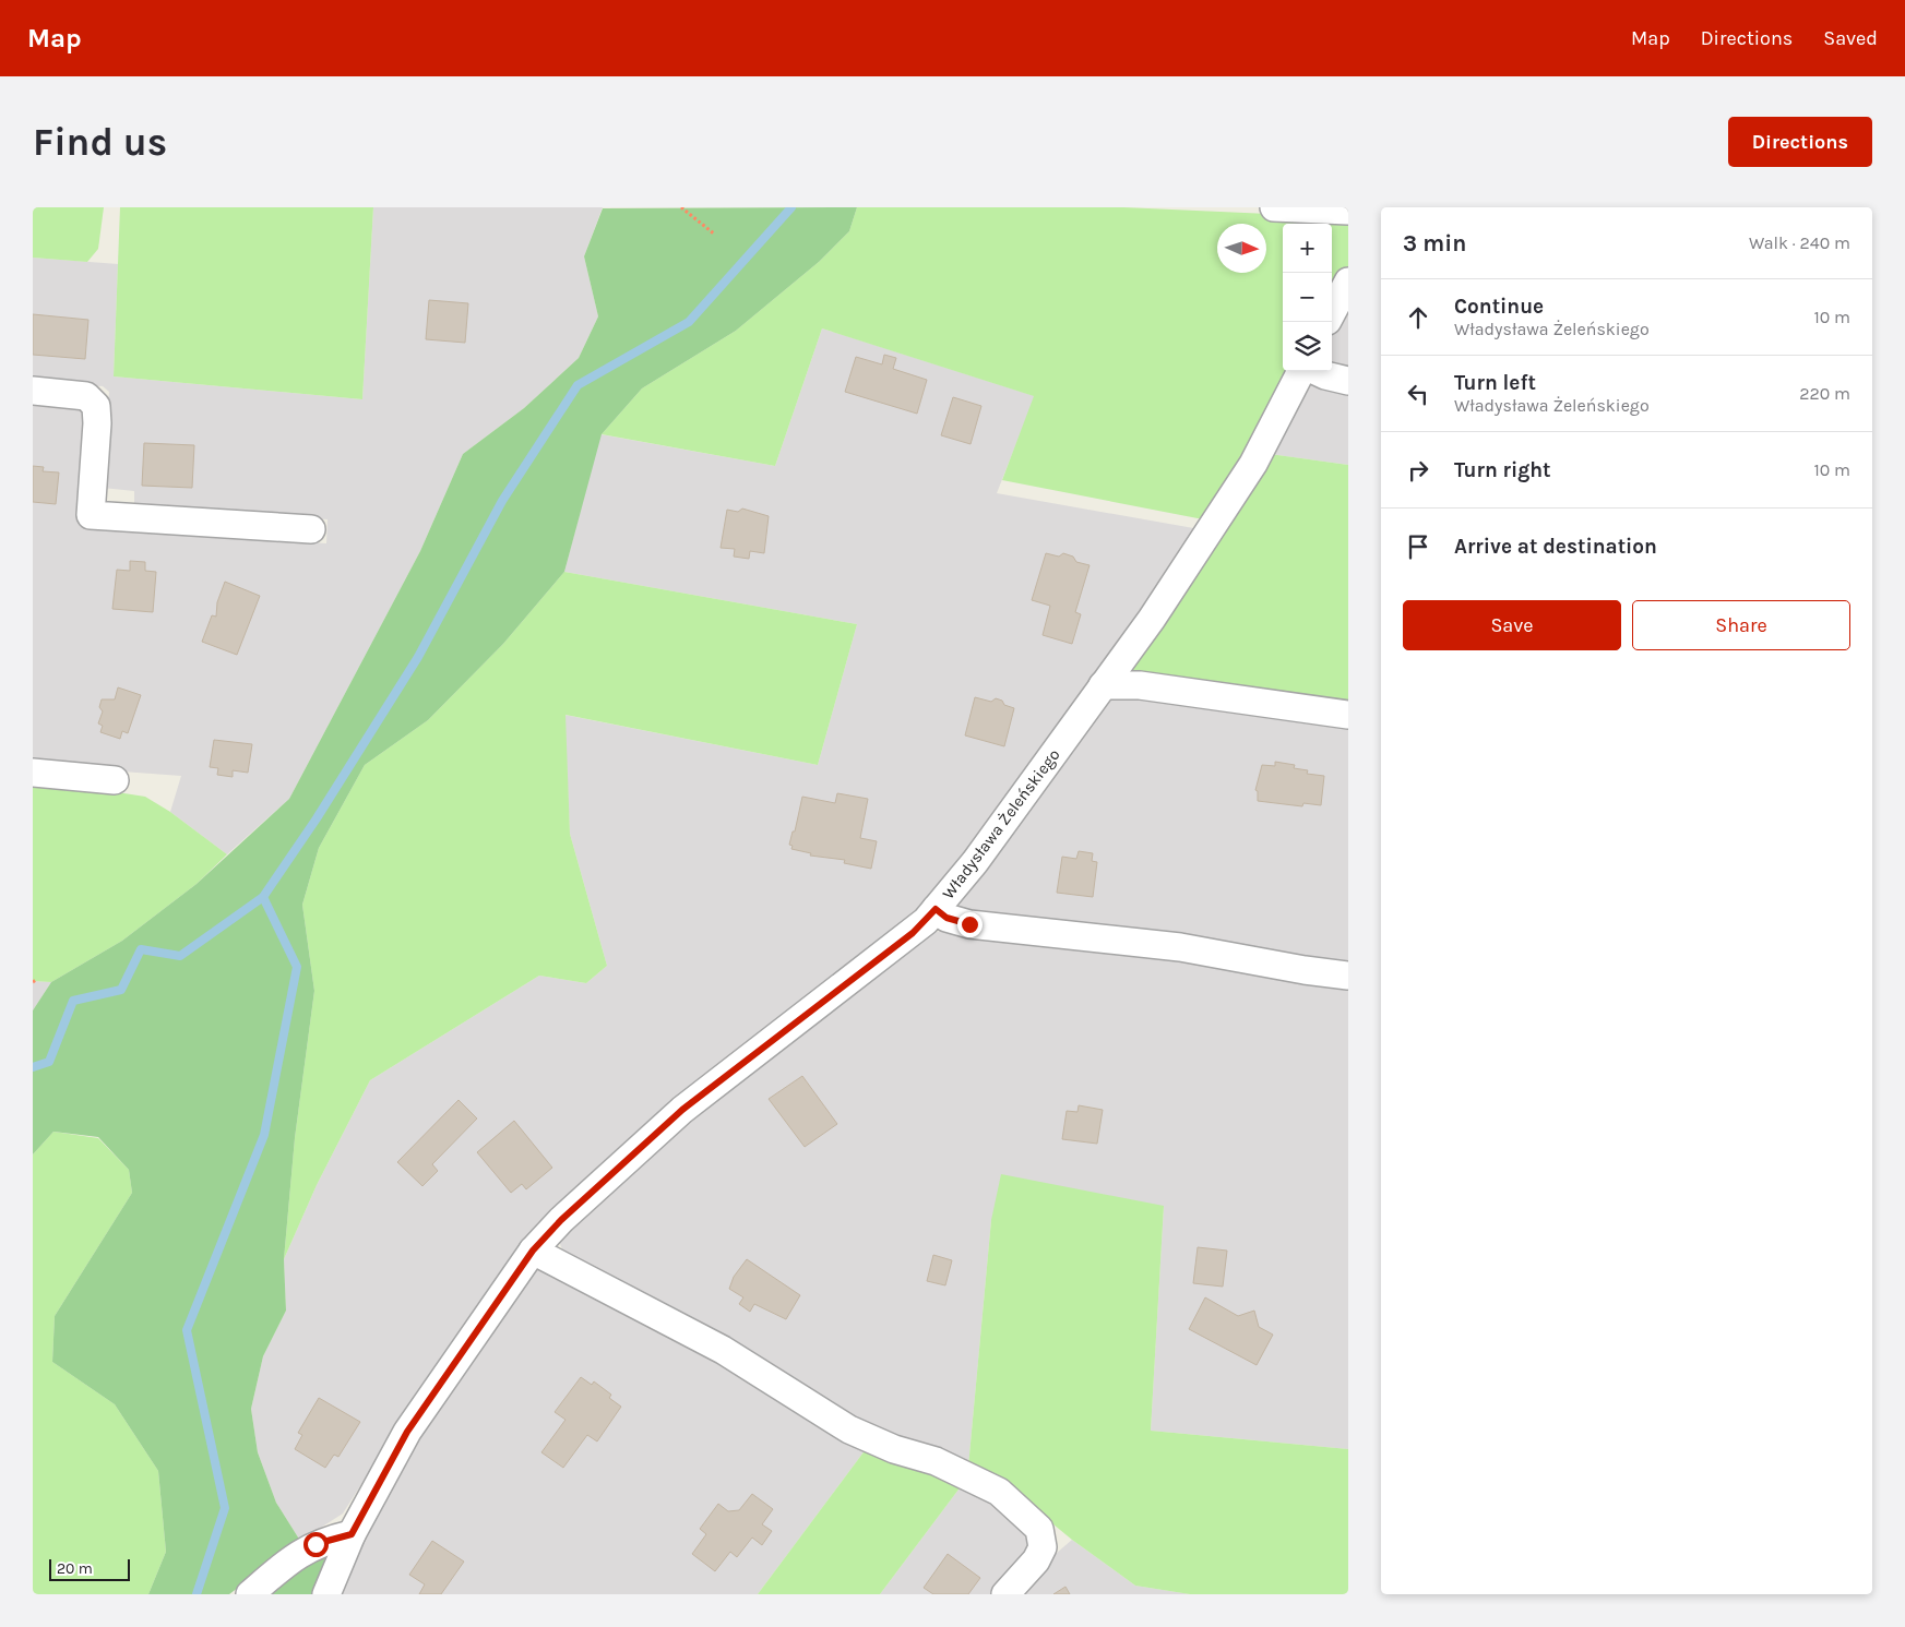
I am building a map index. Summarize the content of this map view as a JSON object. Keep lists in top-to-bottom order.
{
  "streets": {
    "street": ["Władysława Żeleńskiego"]
  },
  "scale_bar": "20 m",
  "north": "right",
  "page": {
    "header": "Map",
    "nav": ["Map", "Directions", "Saved"],
    "buttons": [
      "Directions",
      ["Save", "Share"]
    ],
    "title": "Find us",
    "heading": ["3 min", "Walk · 240 m"],
    "map_buttons": ["+", "−"],
    "list": [
      ["Continue", "Władysława Żeleńskiego", "10 m"],
      ["Turn left", "Władysława Żeleńskiego", "220 m"],
      ["Turn right", "10 m"],
      "Arrive at destination"
    ],
    "scale": "20 m"
  }
}
